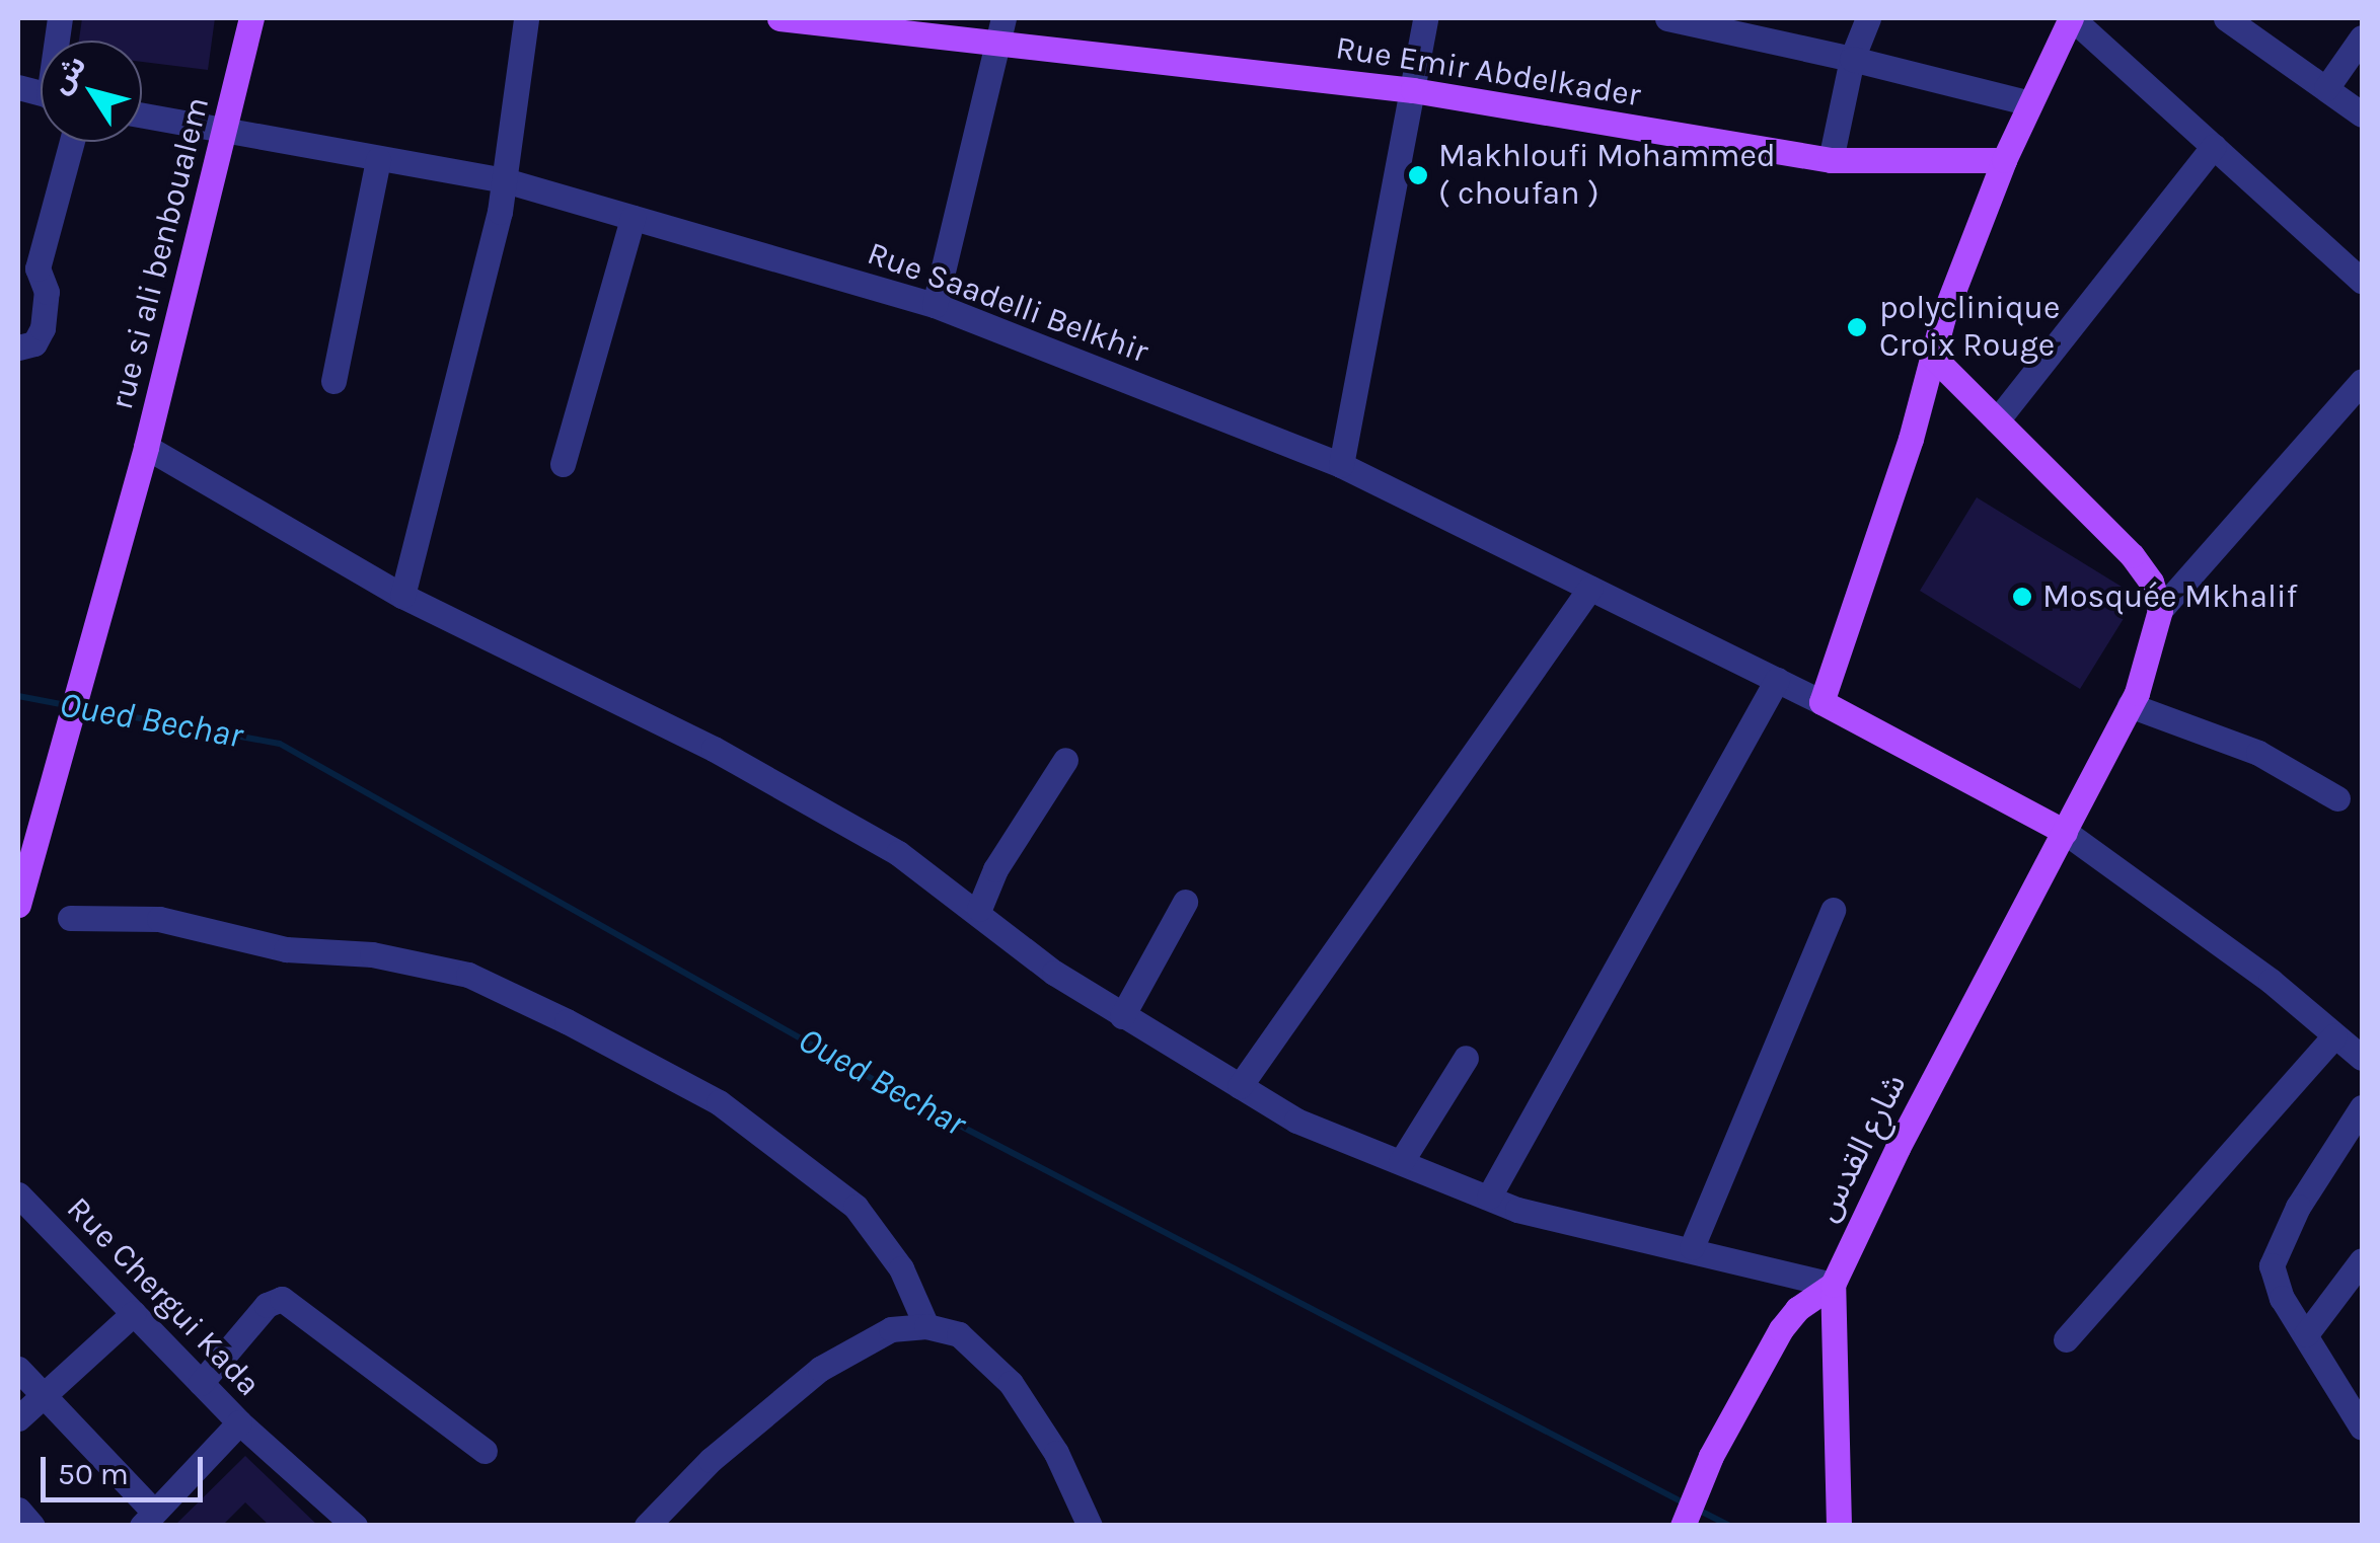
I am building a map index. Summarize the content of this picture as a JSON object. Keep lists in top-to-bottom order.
{
  "streets": {
    "main road": ["Rue Emir Abdelkader", "rue si ali benboualem", "شارع القدس"],
    "street": ["Rue Saadelli Belkhir", "Rue Chergui Kada"]
  },
  "crossings": [
    ["rue si ali benboualem", "Rue Saadelli Belkhir"]
  ],
  "water": ["Oued Bechar"],
  "places": ["Makhloufi Mohammed ( choufan )", "polyclinique Croix Rouge", "Mosquée Mkhalif"],
  "scale_bar": "50 m",
  "north": "top left"
}
